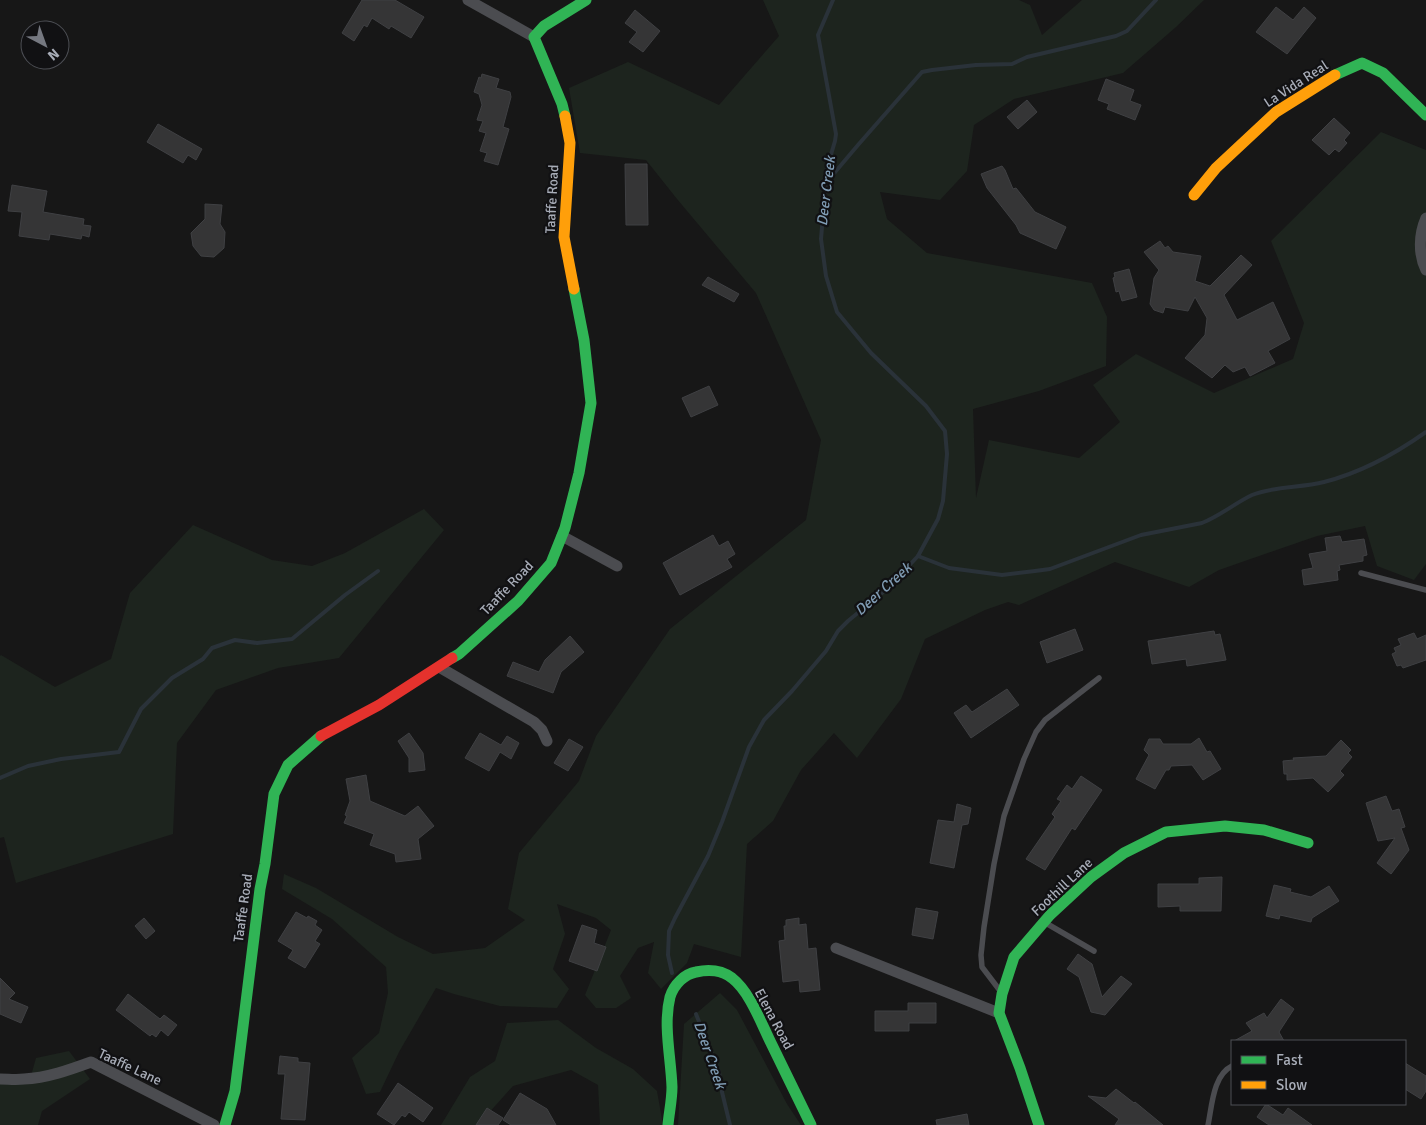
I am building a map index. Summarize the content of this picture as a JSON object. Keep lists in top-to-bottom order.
{
  "streets": {
    "street": [
      "La Vida Real",
      "Taaffe Road",
      "Foothill Lane",
      "Elena Road",
      "Taaffe Lane"
    ]
  },
  "water": ["Deer Creek"],
  "legend": ["Fast", "Slow"],
  "north": "bottom right"
}
